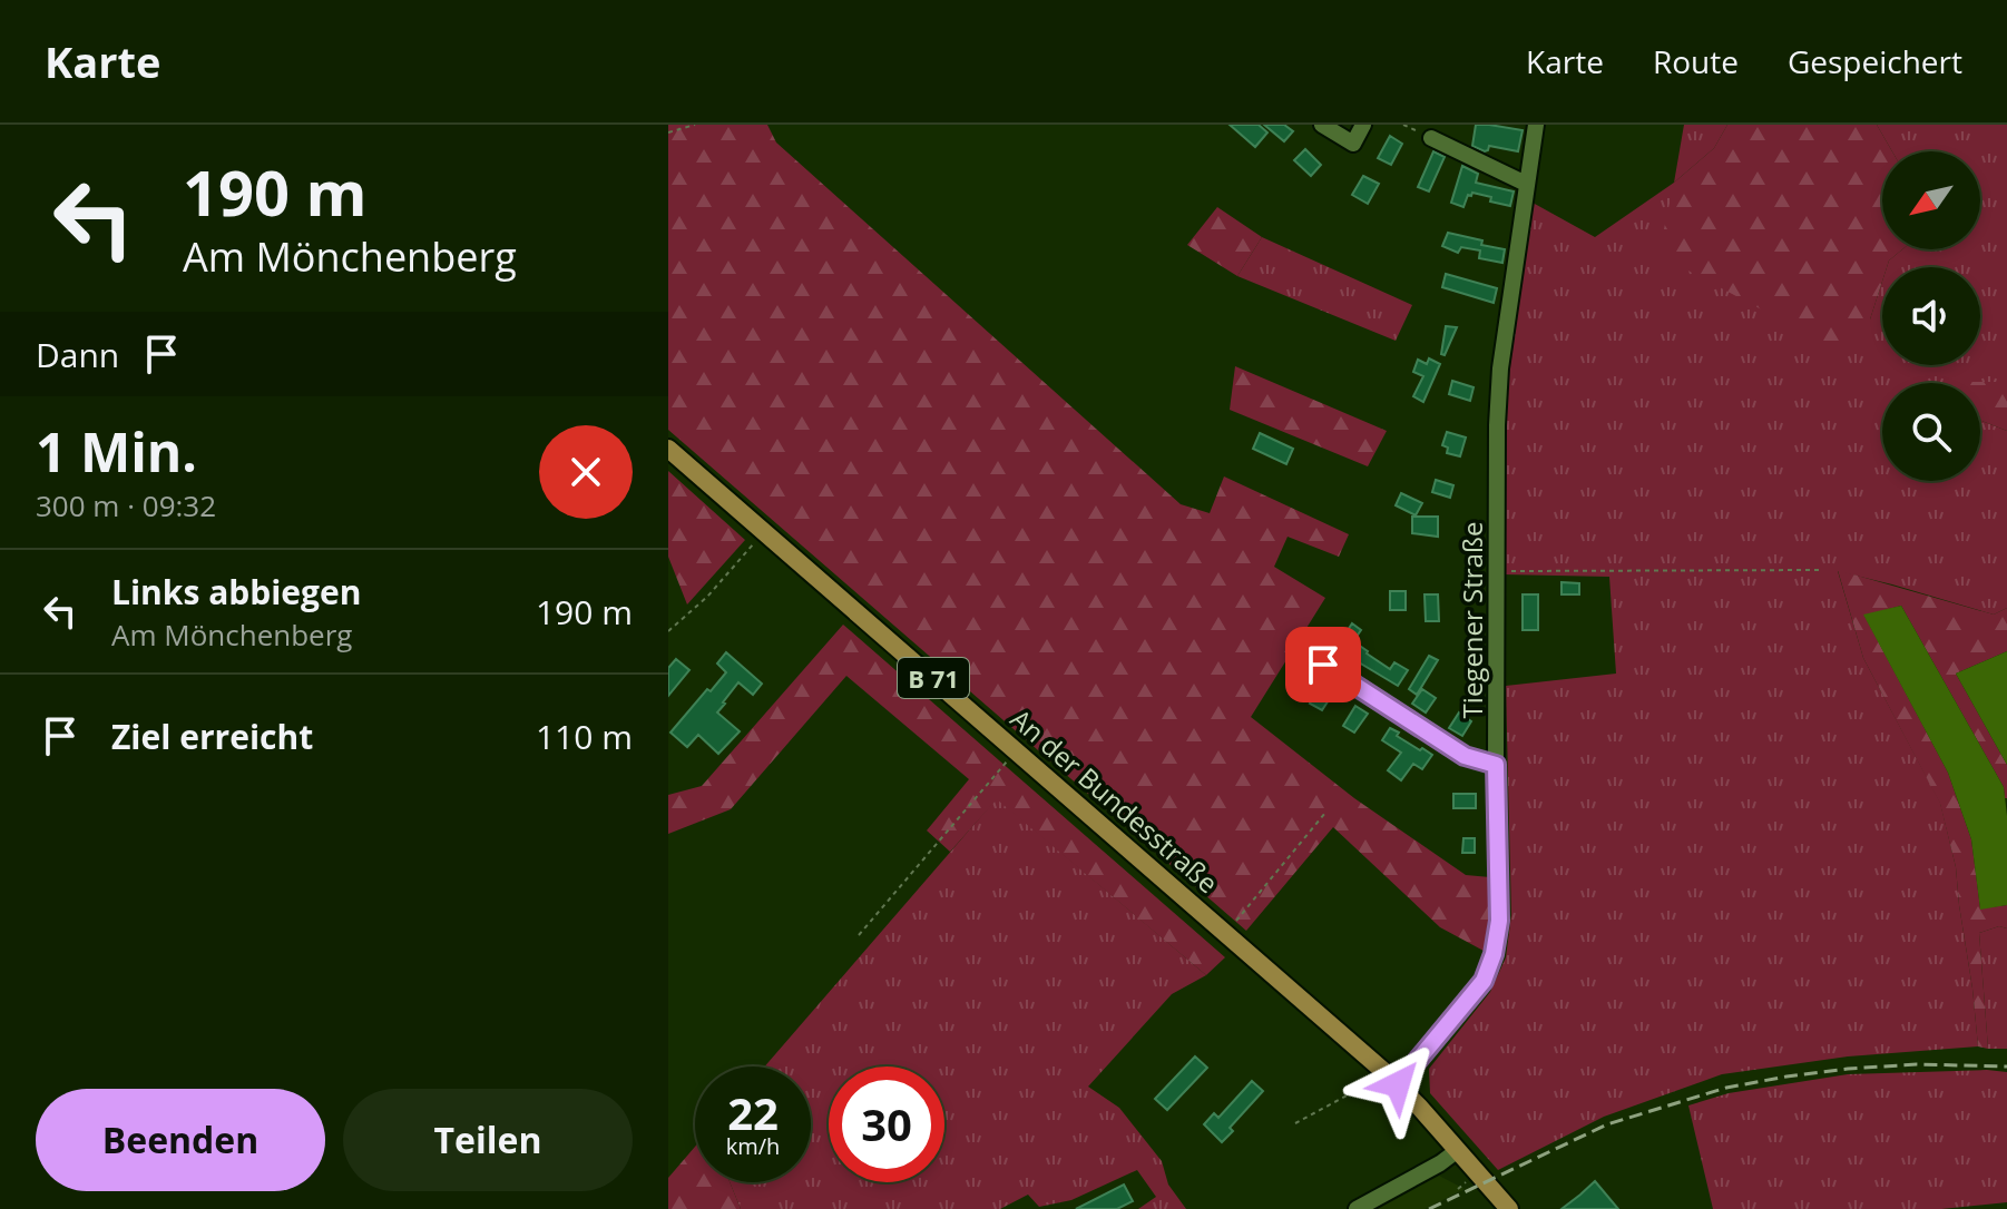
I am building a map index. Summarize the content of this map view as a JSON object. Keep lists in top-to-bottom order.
{
  "streets": {
    "main road": ["B 71", "An der Bundesstraße"],
    "street": ["Tiegener Straße"]
  },
  "crossings": [
    ["Tiegener Straße", "An der Bundesstraße"]
  ],
  "north": "bottom left",
  "page": {
    "header": "Karte",
    "nav": ["Karte", "Route", "Gespeichert"],
    "turn": ["190 m", "Am Mönchenberg"],
    "then": "Dann",
    "heading": ["1 Min.", "300 m · 09:32"],
    "list": [
      {
        "name": "Links abbiegen",
        "note": "Am Mönchenberg",
        "value": "190 m"
      },
      {
        "name": "Ziel erreicht",
        "value": "110 m"
      }
    ],
    "speed": "22 km/h",
    "limit": "30",
    "buttons": ["Beenden", "Teilen"]
  }
}
